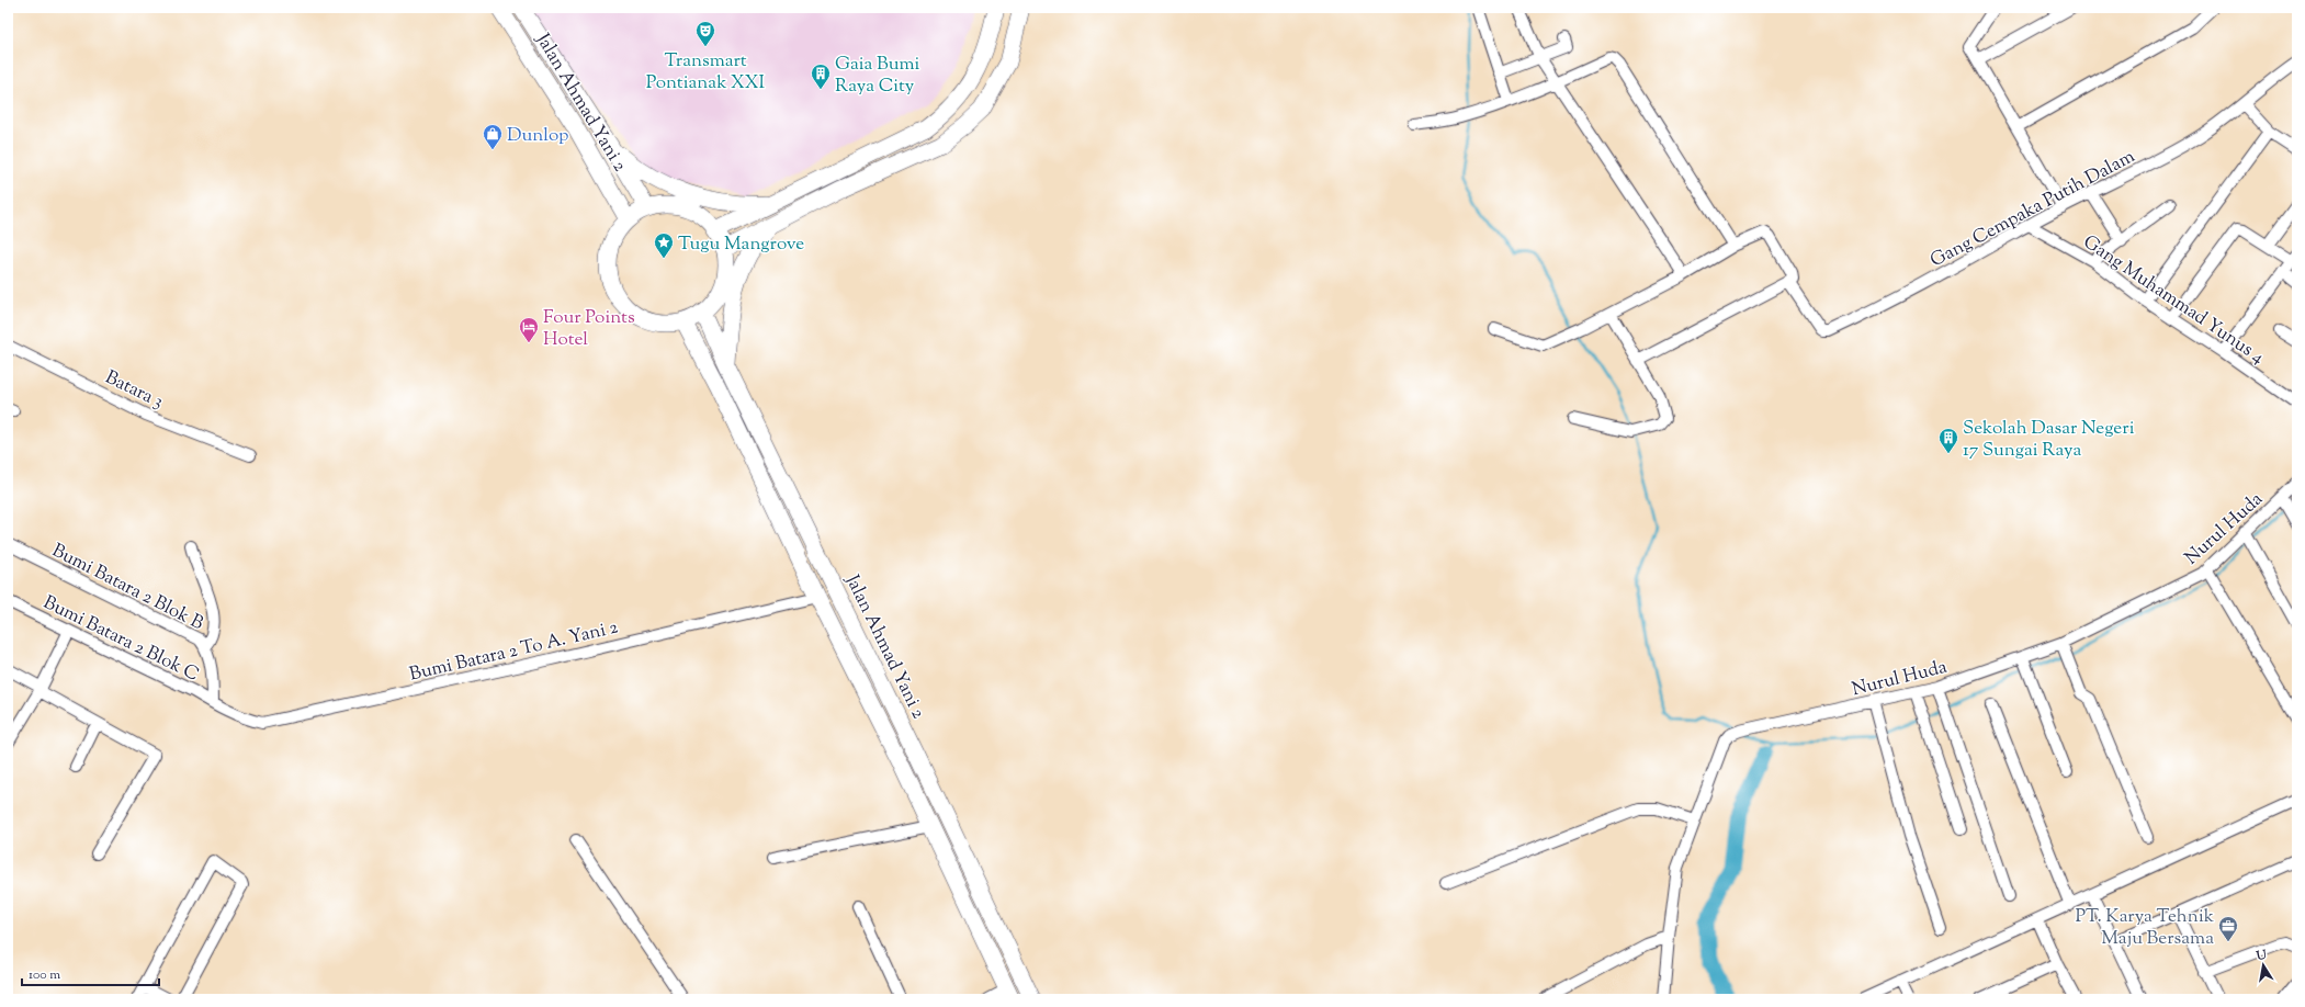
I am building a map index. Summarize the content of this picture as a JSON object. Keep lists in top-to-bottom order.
{
  "streets": {
    "highway": ["Jalan Ahmad Yani 2"],
    "street": [
      "Gang Cempaka Putih Dalam",
      "Gang Muhammad Yunus 4",
      "Batara 3",
      "Nurul Huda",
      "Bumi Batara 2 Blok B",
      "Bumi Batara 2 Blok C",
      "Bumi Batara 2 To A. Yani 2"
    ]
  },
  "crossings": [
    ["Jalan Ahmad Yani 2", "Bumi Batara 2 To A. Yani 2"],
    ["Gang Cempaka Putih Dalam", "Gang Muhammad Yunus 4"],
    ["Bumi Batara 2 Blok B", "Bumi Batara 2 Blok C"],
    ["Bumi Batara 2 Blok B", "Bumi Batara 2 To A. Yani 2"],
    ["Bumi Batara 2 Blok C", "Bumi Batara 2 To A. Yani 2"]
  ],
  "places": {
    "theatre": ["Transmart Pontianak XXI"],
    "building": ["Gaia Bumi Raya City", "Sekolah Dasar Negeri 17 Sungai Raya"],
    "shop": ["Dunlop"],
    "place": ["Tugu Mangrove"],
    "hotel": ["Four Points Hotel"],
    "office": ["PT. Karya Tehnik Maju Bersama"]
  },
  "scale_bar": "100 m",
  "north": "top"
}
